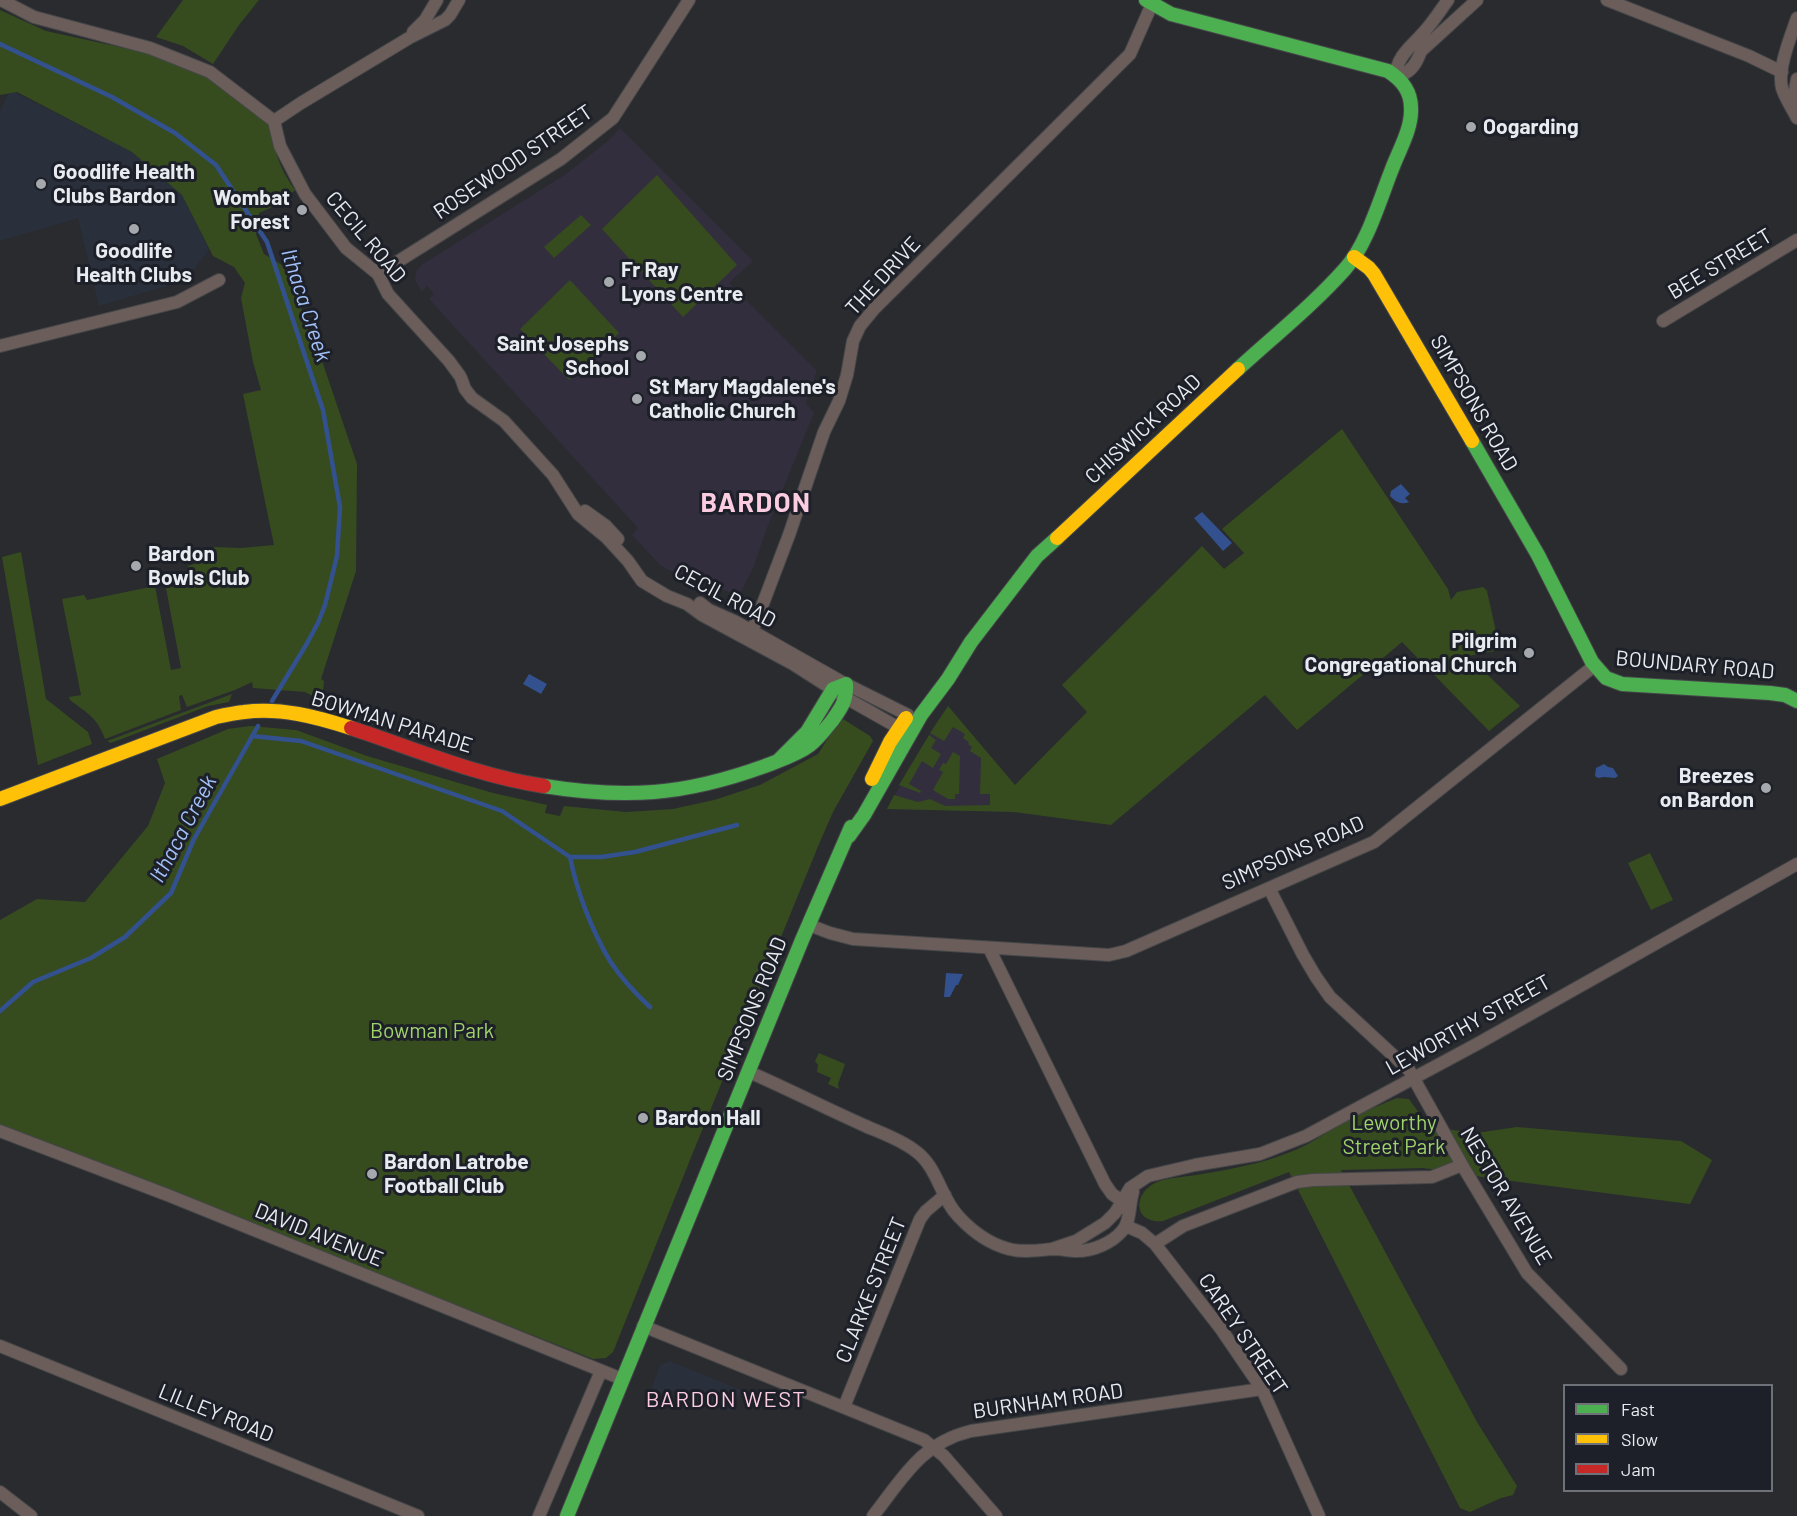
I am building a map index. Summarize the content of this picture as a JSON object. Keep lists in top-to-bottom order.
{
  "streets": {
    "main road": [
      "SIMPSONS ROAD",
      "CHISWICK ROAD",
      "BOUNDARY ROAD",
      "BOWMAN PARADE"
    ],
    "street": [
      "ROSEWOOD STREET",
      "CECIL ROAD",
      "BEE STREET",
      "THE DRIVE",
      "LEWORTHY STREET",
      "NESTOR AVENUE",
      "DAVID AVENUE",
      "CLARKE STREET",
      "CAREY STREET",
      "BURNHAM ROAD",
      "LILLEY ROAD"
    ]
  },
  "crossings": [
    ["ROSEWOOD STREET", "CECIL ROAD"],
    ["CECIL ROAD", "THE DRIVE"],
    ["CECIL ROAD", "CHISWICK ROAD"],
    ["CECIL ROAD", "BOWMAN PARADE"],
    ["SIMPSONS ROAD", "CHISWICK ROAD"],
    ["SIMPSONS ROAD", "BOUNDARY ROAD"],
    ["SIMPSONS ROAD", "LEWORTHY STREET"],
    ["SIMPSONS ROAD", "NESTOR AVENUE"],
    ["SIMPSONS ROAD", "DAVID AVENUE"],
    ["LEWORTHY STREET", "NESTOR AVENUE"],
    ["LEWORTHY STREET", "CLARKE STREET"],
    ["LEWORTHY STREET", "CAREY STREET"],
    ["CAREY STREET", "BURNHAM ROAD"]
  ],
  "districts": ["BARDON", "BARDON WEST"],
  "water": ["Ithaca Creek"],
  "parks": ["Bowman Park", "Leworthy Street Park"],
  "places": [
    "Oogarding",
    "Goodlife Health Clubs Bardon",
    "Wombat Forest",
    "Goodlife Health Clubs",
    "Fr Ray Lyons Centre",
    "Saint Josephs School",
    "St Mary Magdalene's Catholic Church",
    "Bardon Bowls Club",
    "Pilgrim Congregational Church",
    "Breezes on Bardon",
    "Bardon Hall",
    "Bardon Latrobe Football Club"
  ],
  "legend": ["Fast", "Slow", "Jam"]
}
